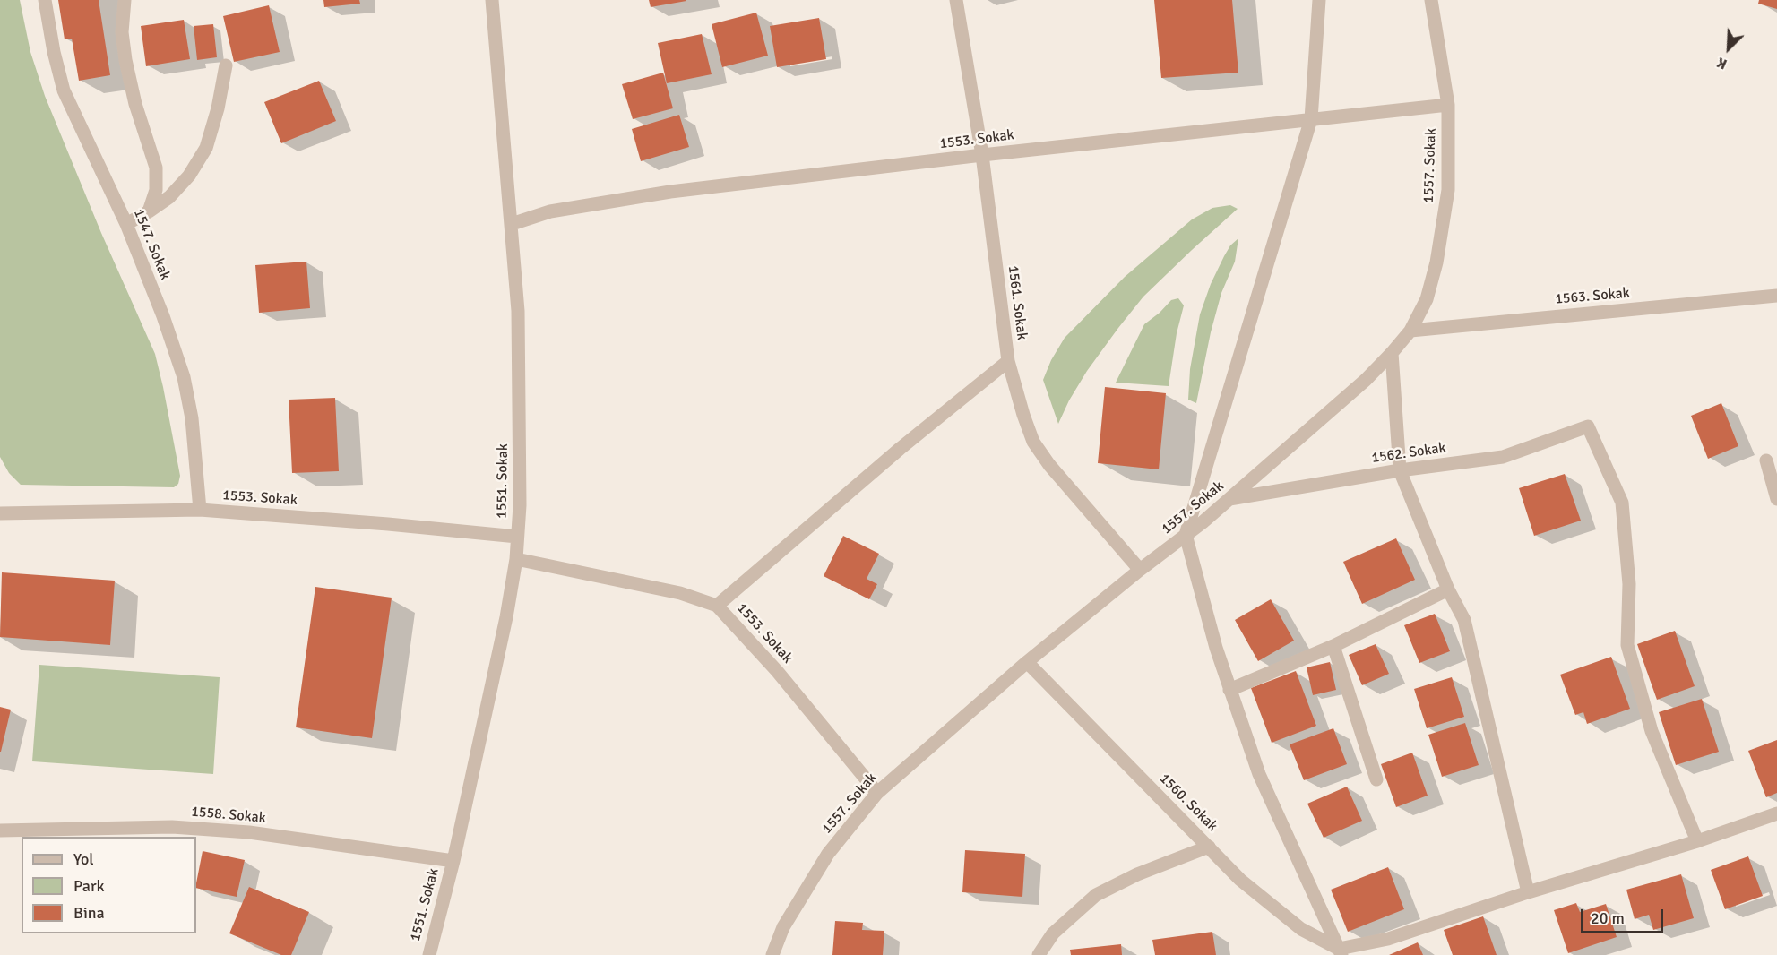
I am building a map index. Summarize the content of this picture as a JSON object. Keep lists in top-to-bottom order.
{
  "streets": {
    "street": [
      "1553. Sokak",
      "1557. Sokak",
      "1547. Sokak",
      "1563. Sokak",
      "1561. Sokak",
      "1562. Sokak",
      "1551. Sokak",
      "1560. Sokak",
      "1558. Sokak"
    ]
  },
  "crossings": [
    ["1553. Sokak", "1557. Sokak"],
    ["1553. Sokak", "1547. Sokak"],
    ["1553. Sokak", "1561. Sokak"],
    ["1553. Sokak", "1551. Sokak"],
    ["1557. Sokak", "1563. Sokak"],
    ["1557. Sokak", "1561. Sokak"],
    ["1557. Sokak", "1562. Sokak"],
    ["1557. Sokak", "1560. Sokak"],
    ["1551. Sokak", "1558. Sokak"]
  ],
  "legend": ["Yol", "Park", "Bina"],
  "scale_bar": "20 m",
  "north": "bottom left"
}
